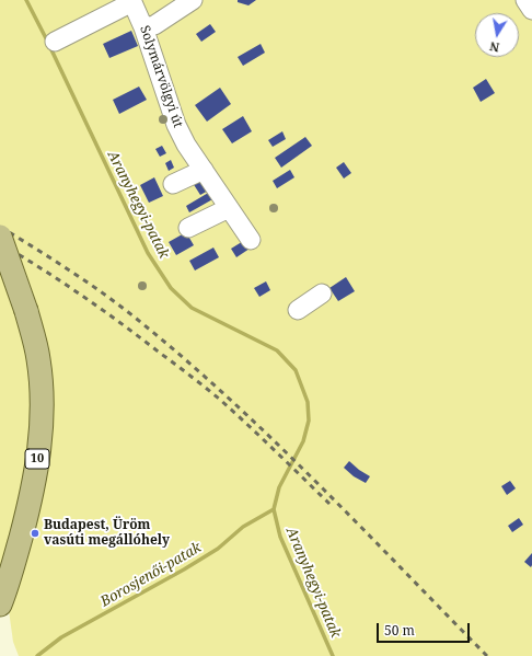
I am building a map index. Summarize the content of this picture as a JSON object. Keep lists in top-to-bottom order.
{
  "streets": {
    "main road": ["10"],
    "street": ["Solymárvölgyi út"]
  },
  "water": ["Aranyhegyi-patak", "Borosjenői-patak"],
  "places": ["Budapest, Üröm vasúti megállóhely"],
  "scale_bar": "50 m",
  "north": "bottom"
}
